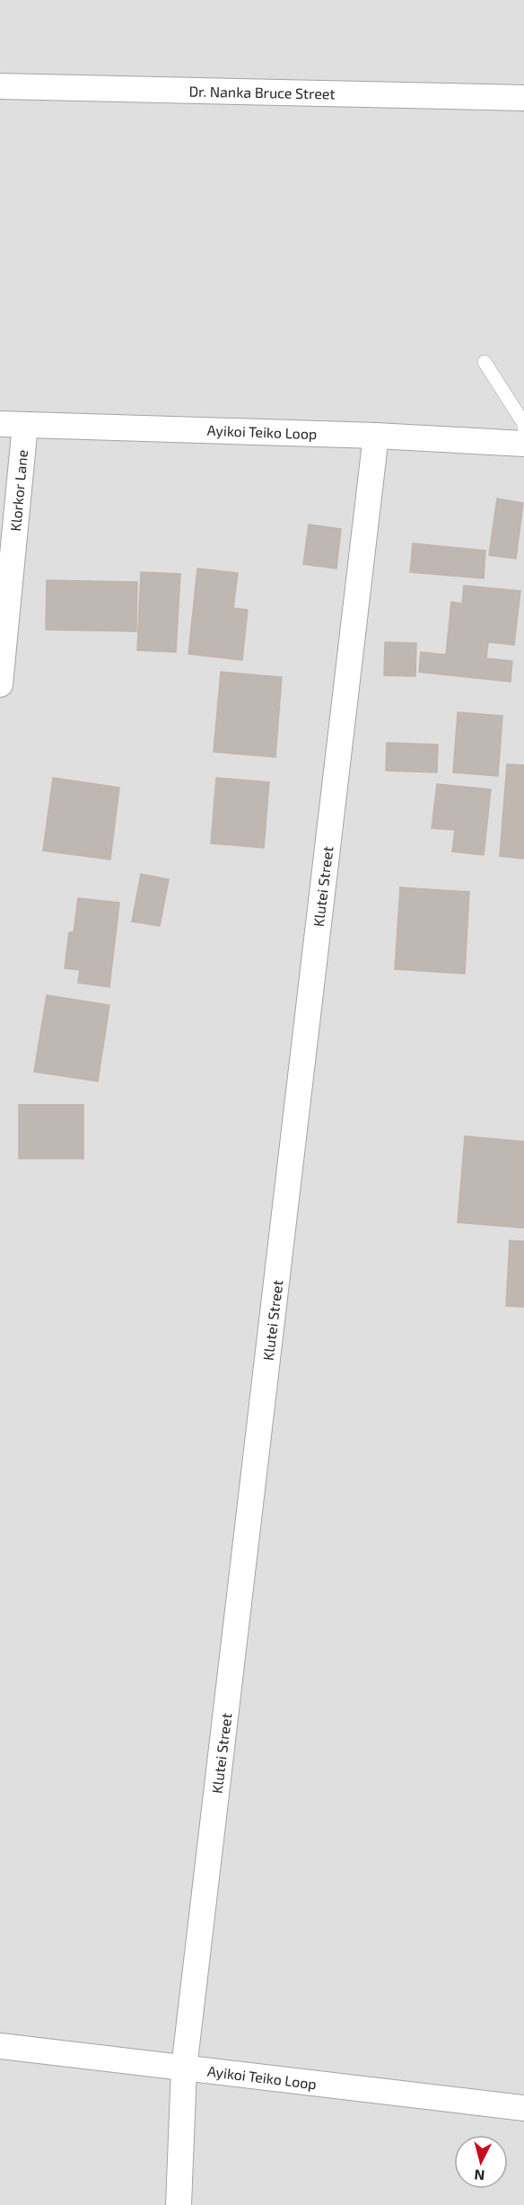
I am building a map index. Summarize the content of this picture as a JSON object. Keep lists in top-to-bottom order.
{
  "streets": {
    "street": [
      "Dr. Nanka Bruce Street",
      "Ayikoi Teiko Loop",
      "Klorkor Lane",
      "Klutei Street"
    ]
  },
  "crossings": [
    ["Ayikoi Teiko Loop", "Klorkor Lane"],
    ["Ayikoi Teiko Loop", "Klutei Street"]
  ],
  "north": "bottom"
}
